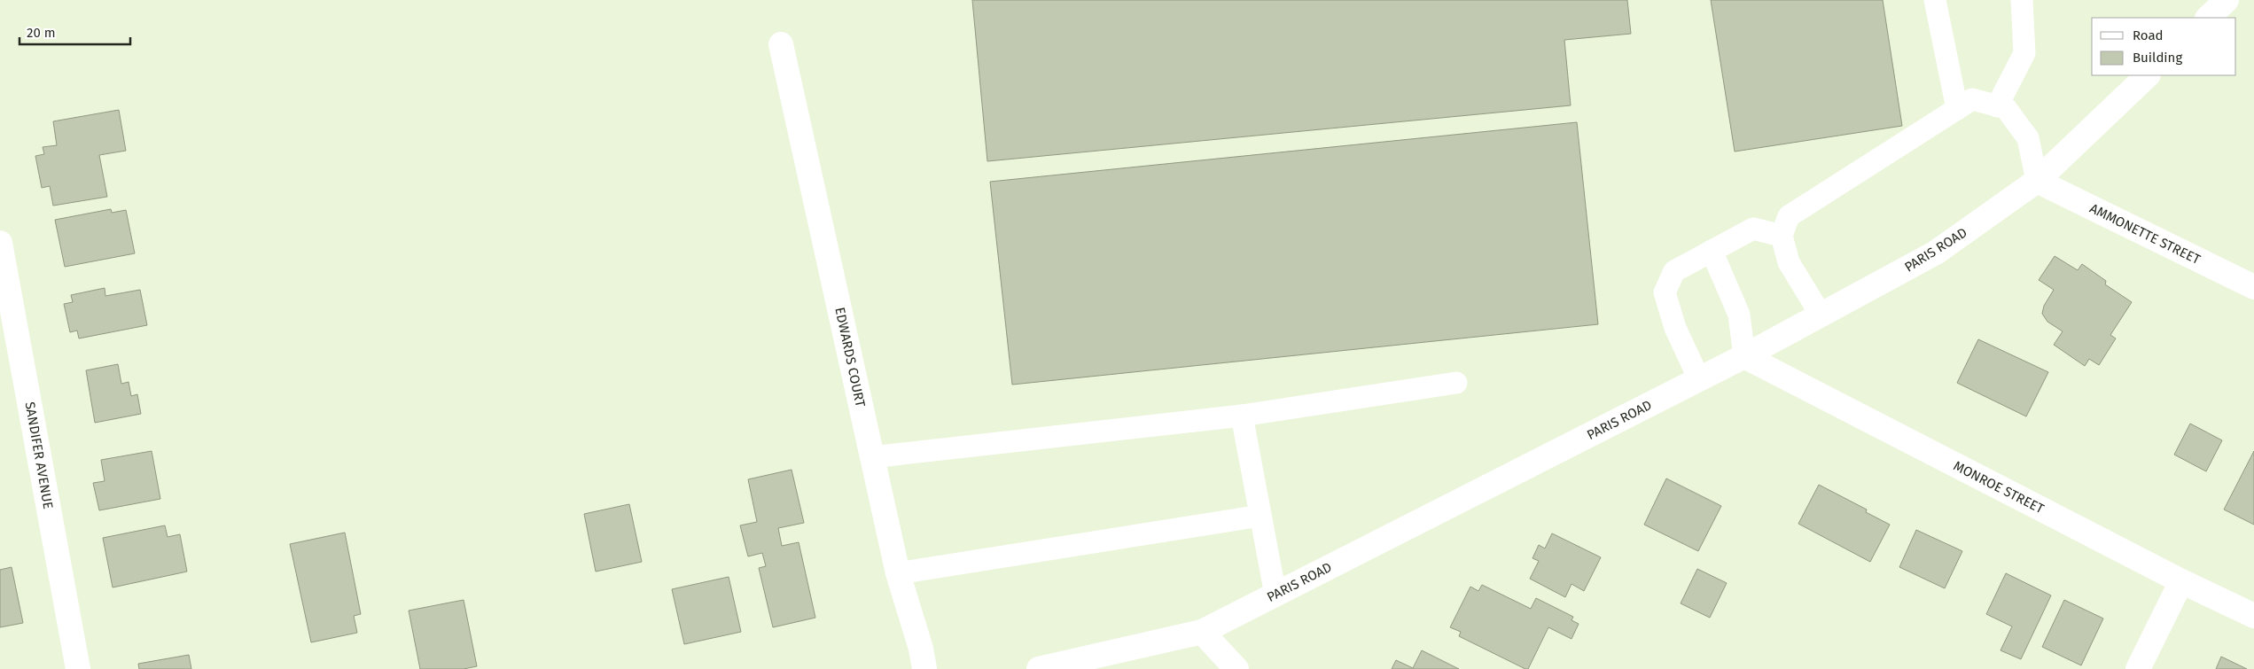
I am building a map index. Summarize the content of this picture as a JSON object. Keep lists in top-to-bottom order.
{
  "streets": {
    "street": [
      "AMMONETTE STREET",
      "PARIS ROAD",
      "EDWARDS COURT",
      "SANDIFER AVENUE",
      "MONROE STREET"
    ]
  },
  "crossings": [
    ["AMMONETTE STREET", "PARIS ROAD"],
    ["PARIS ROAD", "MONROE STREET"]
  ],
  "legend": ["Road", "Building"],
  "scale_bar": "20 m"
}
